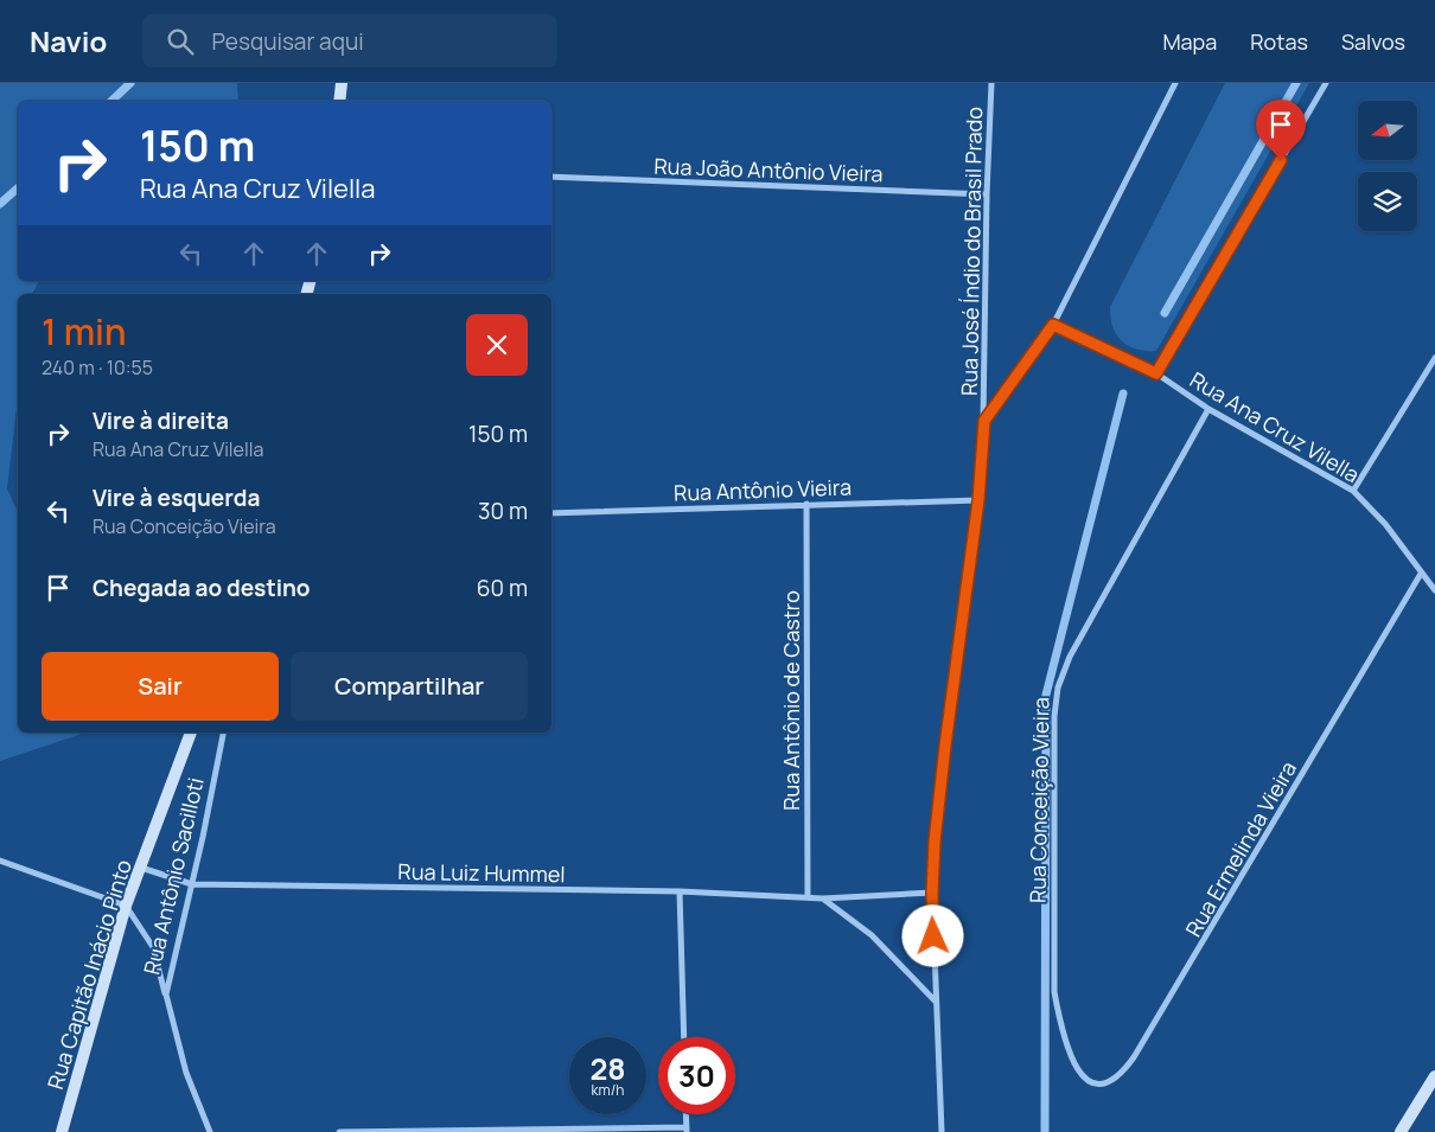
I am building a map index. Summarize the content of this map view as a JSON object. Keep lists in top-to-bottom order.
{
  "streets": {
    "street": [
      "Rua João Antônio Vieira",
      "Rua José Índio do Brasil Prado",
      "Rua Ana Cruz Vilella",
      "Rua Antônio Vieira",
      "Rua Antônio de Castro",
      "Rua Conceição Vieira",
      "Rua Ermelinda Vieira",
      "Rua Luiz Hummel",
      "Rua Antônio Sacilloti",
      "Rua Capitão Inácio Pinto"
    ]
  },
  "crossings": [
    ["Rua João Antônio Vieira", "Rua José Índio do Brasil Prado"],
    ["Rua José Índio do Brasil Prado", "Rua Antônio Vieira"],
    ["Rua José Índio do Brasil Prado", "Rua Luiz Hummel"],
    ["Rua Ana Cruz Vilella", "Rua Conceição Vieira"],
    ["Rua Ana Cruz Vilella", "Rua Ermelinda Vieira"],
    ["Rua Antônio Vieira", "Rua Antônio de Castro"],
    ["Rua Antônio de Castro", "Rua Luiz Hummel"],
    ["Rua Conceição Vieira", "Rua Ermelinda Vieira"],
    ["Rua Luiz Hummel", "Rua Antônio Sacilloti"],
    ["Rua Luiz Hummel", "Rua Capitão Inácio Pinto"]
  ],
  "north": "left",
  "page": {
    "header": "Navio",
    "search": "Pesquisar aqui",
    "nav": ["Mapa", "Rotas", "Salvos"],
    "turn": ["150 m", "Rua Ana Cruz Vilella"],
    "heading": ["1 min", "240 m · 10:55"],
    "list": [
      {
        "name": "Vire à direita",
        "note": "Rua Ana Cruz Vilella",
        "value": "150 m"
      },
      {
        "name": "Vire à esquerda",
        "note": "Rua Conceição Vieira",
        "value": "30 m"
      },
      {
        "name": "Chegada ao destino",
        "value": "60 m"
      }
    ],
    "buttons": ["Sair", "Compartilhar"],
    "speed": "28 km/h",
    "limit": "30"
  }
}
